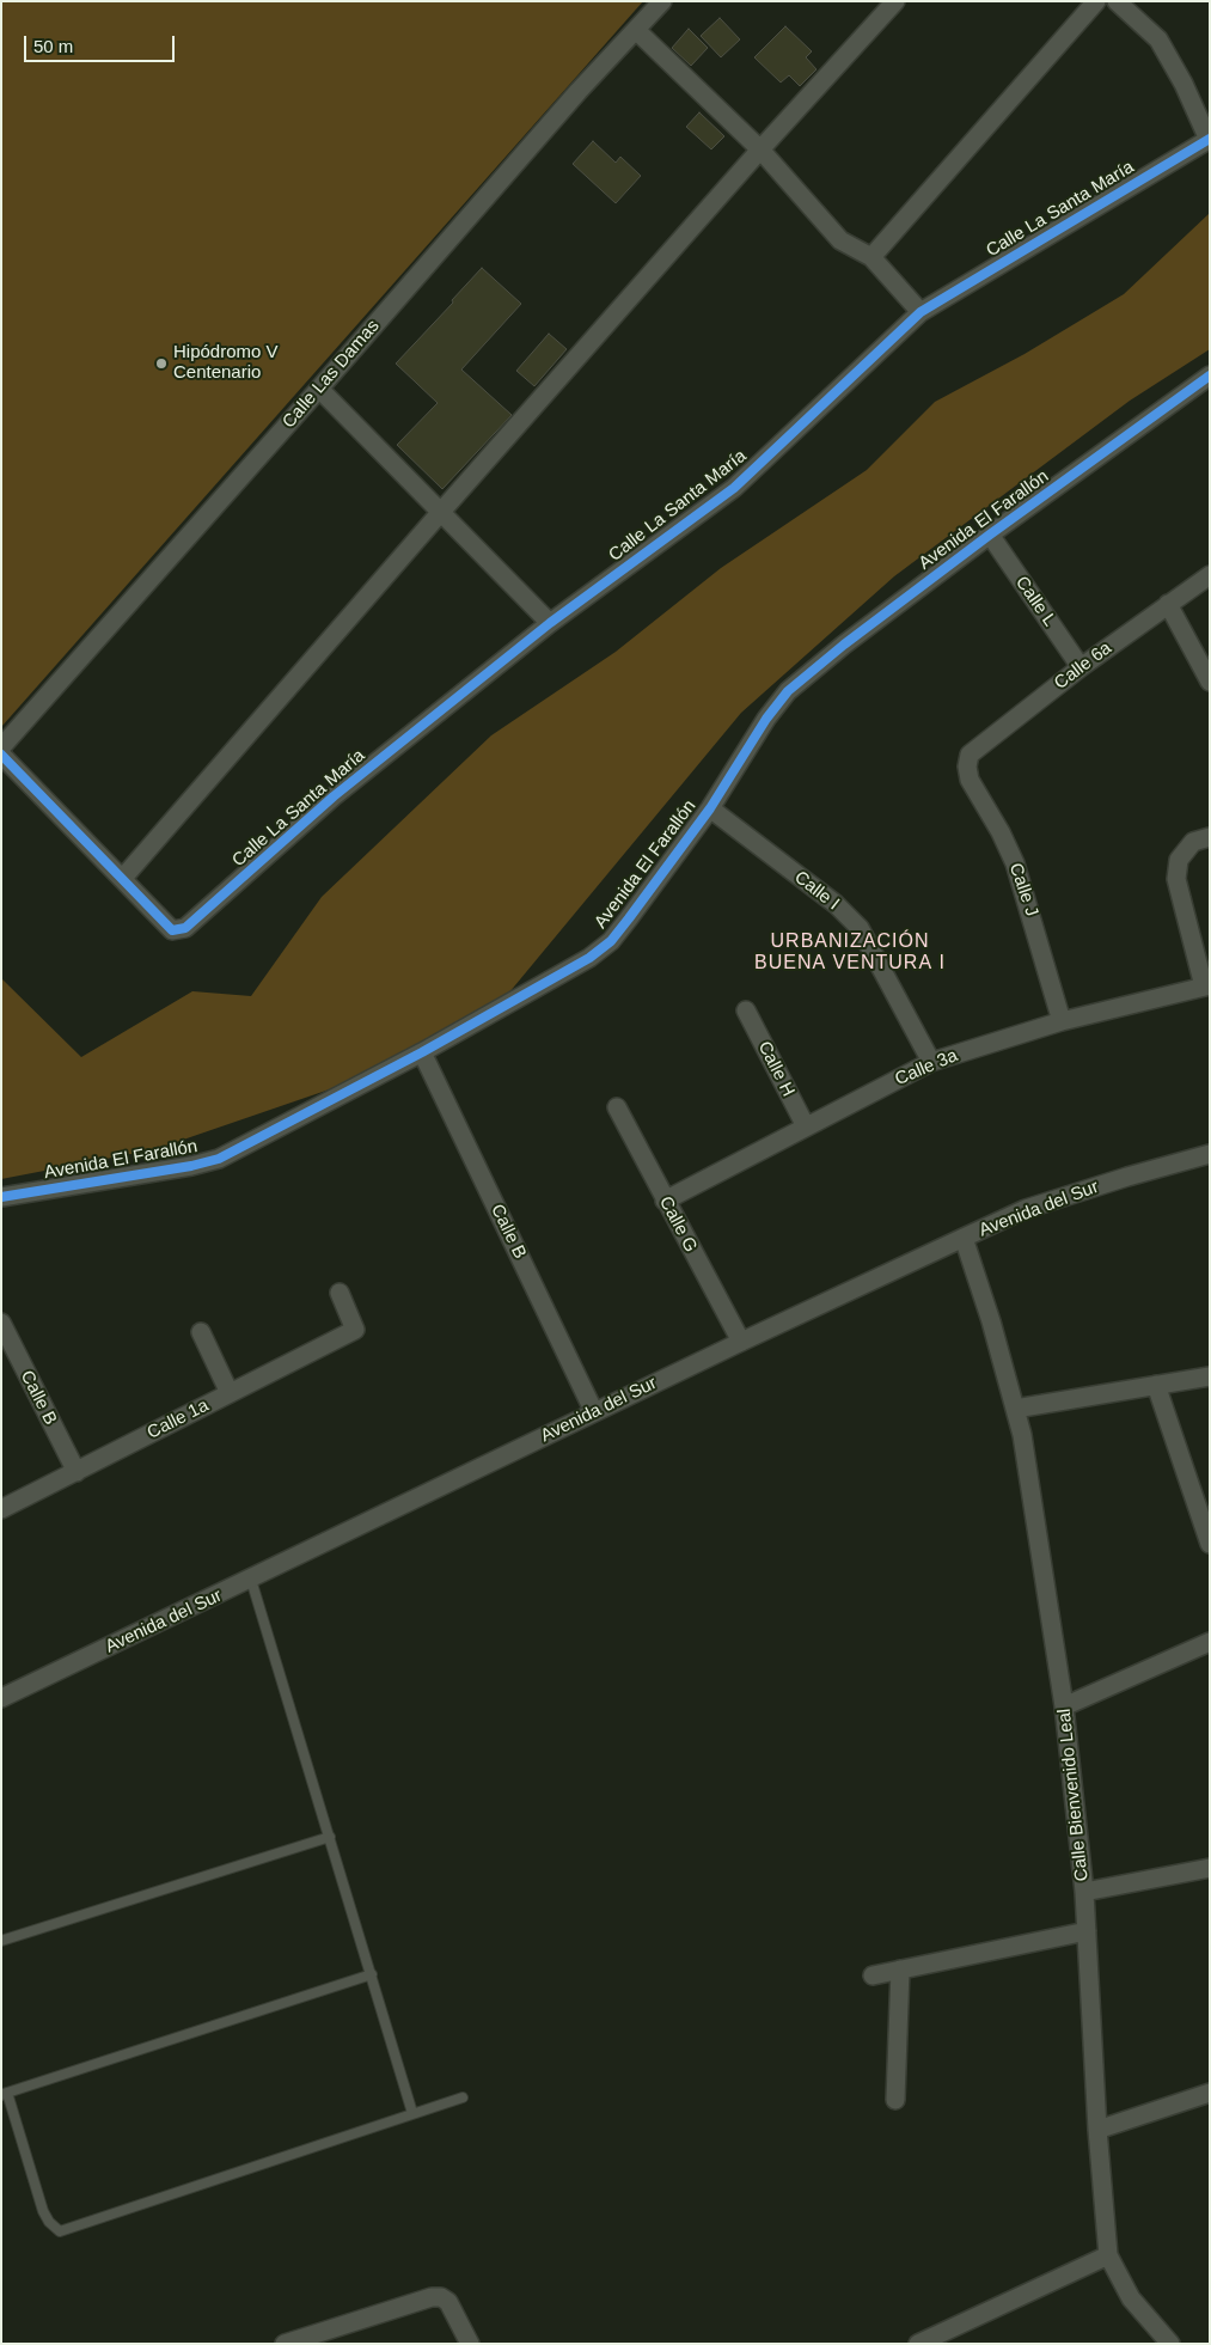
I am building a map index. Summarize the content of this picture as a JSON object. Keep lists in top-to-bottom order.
{
  "streets": {
    "street": [
      "Calle La Santa María",
      "Calle Las Damas",
      "Avenida El Farallón",
      "Calle L",
      "Calle 6a",
      "Calle J",
      "Calle I",
      "Calle 3a",
      "Calle H",
      "Avenida del Sur",
      "Calle G",
      "Calle B",
      "Calle 1a",
      "Calle Bienvenido Leal"
    ]
  },
  "crossings": [
    ["Avenida El Farallón", "Calle L"],
    ["Avenida El Farallón", "Calle I"],
    ["Avenida El Farallón", "Calle B"],
    ["Calle L", "Calle 6a"],
    ["Calle 6a", "Calle J"],
    ["Calle J", "Calle 3a"],
    ["Calle I", "Calle 3a"],
    ["Calle 3a", "Calle H"],
    ["Calle 3a", "Calle G"],
    ["Avenida del Sur", "Calle G"],
    ["Avenida del Sur", "Calle B"],
    ["Avenida del Sur", "Calle Bienvenido Leal"],
    ["Calle B", "Calle 1a"]
  ],
  "districts": ["URBANIZACIÓN BUENA VENTURA I"],
  "places": ["Hipódromo V Centenario"],
  "scale_bar": "50 m"
}
